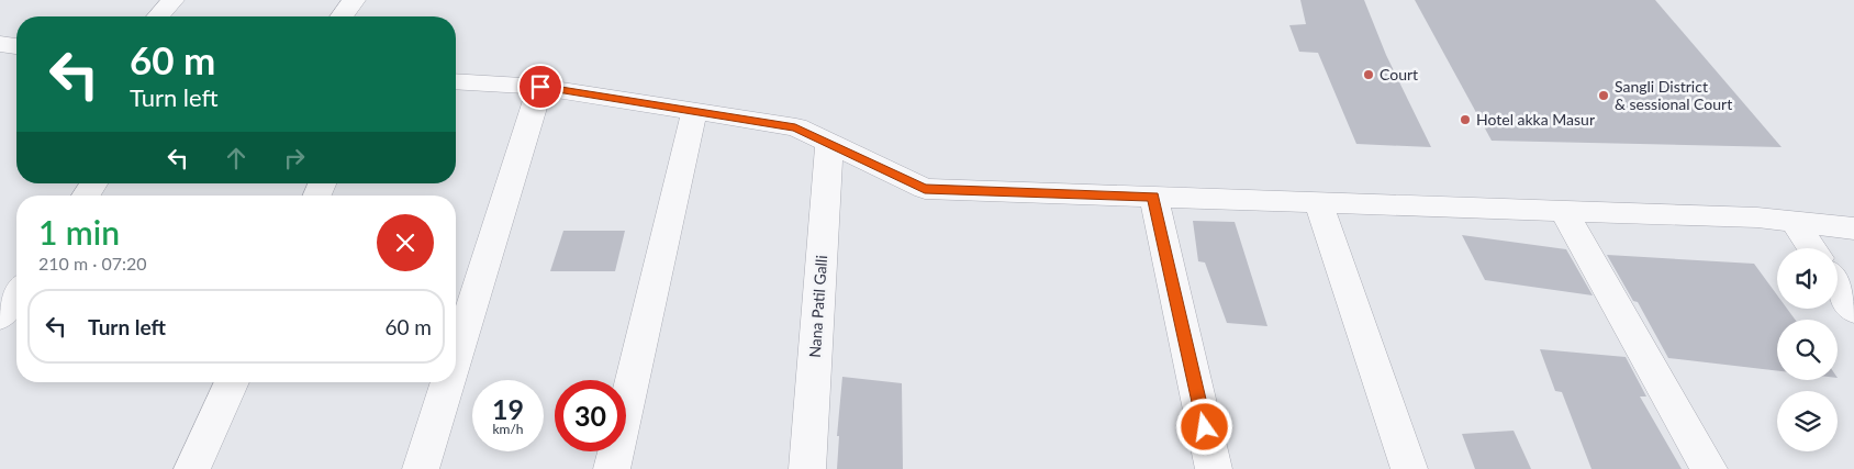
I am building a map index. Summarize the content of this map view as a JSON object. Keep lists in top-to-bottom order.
{
  "streets": {
    "street": ["Nana Patil Galli"]
  },
  "places": ["Court", "Sangli District & sessional Court", "Hotel akka Masur"],
  "page": {
    "turn": ["60 m", "Turn left"],
    "heading": ["1 min", "210 m · 07:20"],
    "list": [
      {
        "name": "Turn left",
        "value": "60 m"
      }
    ],
    "speed": "19 km/h",
    "limit": "30"
  }
}
